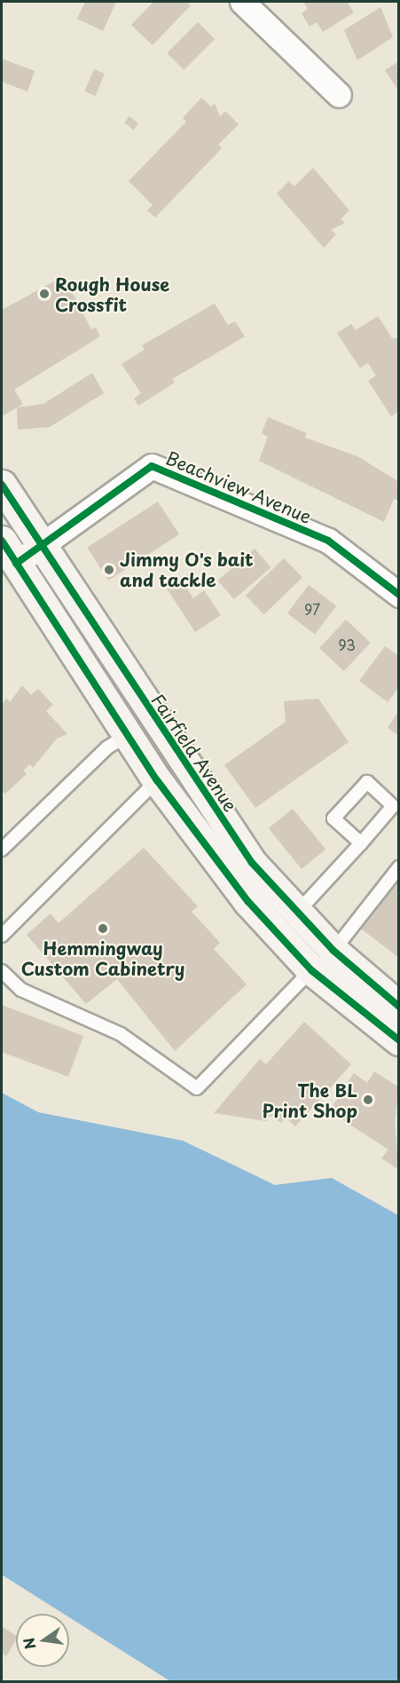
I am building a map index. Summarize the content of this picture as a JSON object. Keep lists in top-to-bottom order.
{
  "streets": {
    "main road": ["Fairfield Avenue"],
    "street": ["Beachview Avenue"]
  },
  "crossings": [
    ["Beachview Avenue", "Fairfield Avenue"]
  ],
  "places": [
    "Rough House Crossfit",
    "Jimmy O's bait and tackle",
    "Hemmingway Custom Cabinetry",
    "The BL Print Shop"
  ],
  "house_numbers": ["97", "93"],
  "north": "left"
}
